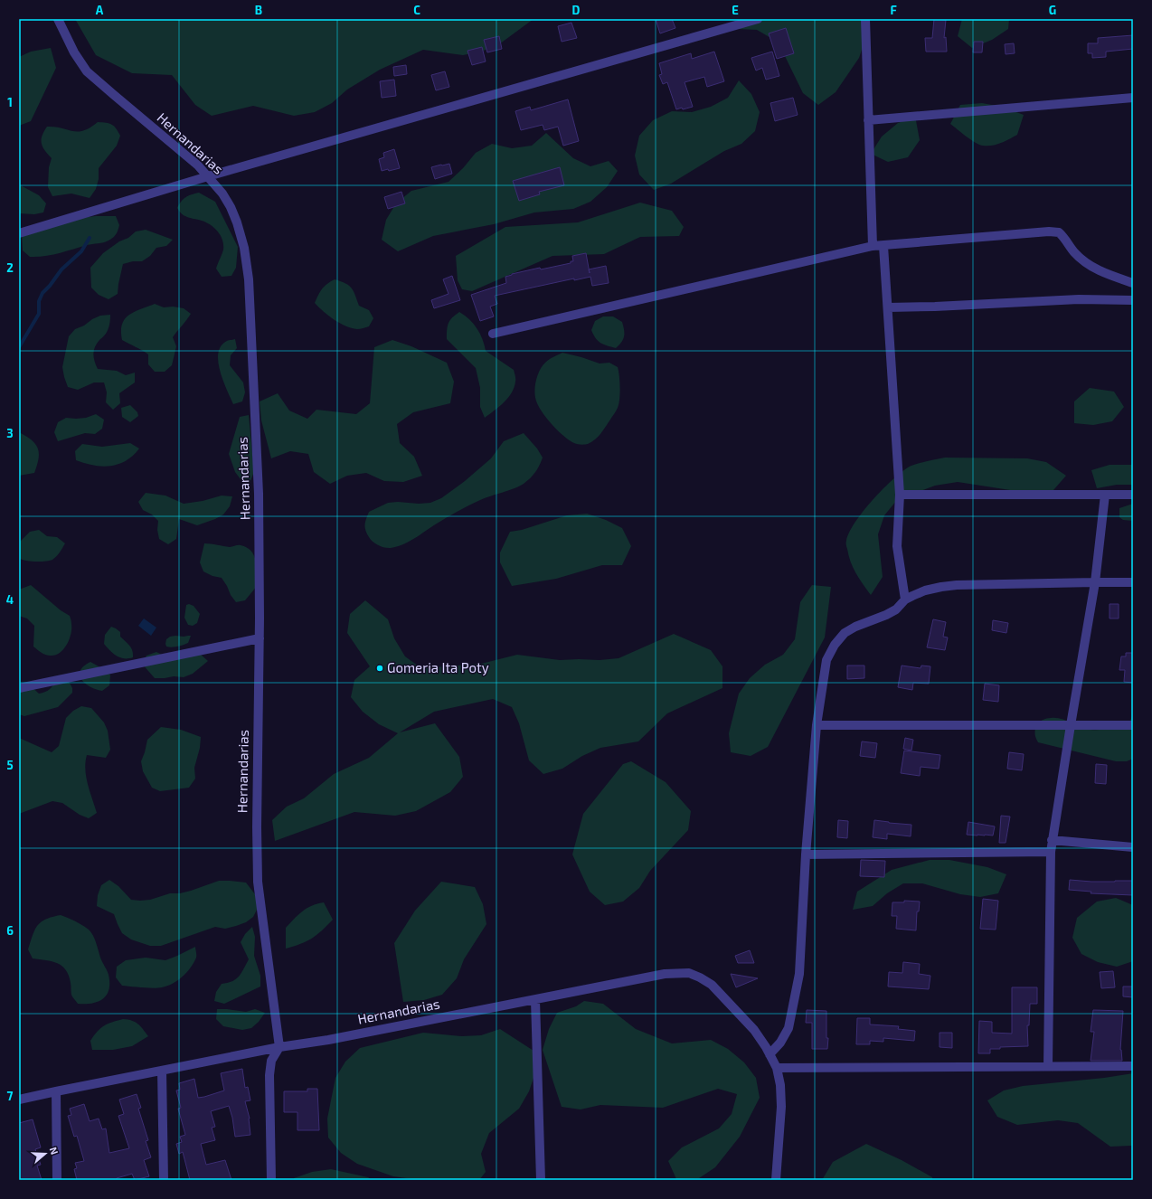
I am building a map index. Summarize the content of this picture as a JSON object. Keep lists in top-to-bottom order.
{
  "streets": {
    "street": ["Hernandarias"]
  },
  "places": ["Gomeria Ita Poty"],
  "north": "right",
  "grid": {
    "columns": [
      "A",
      "B",
      "C",
      "D",
      "E",
      "F",
      "G"
    ],
    "rows": [
      "1",
      "2",
      "3",
      "4",
      "5",
      "6",
      "7"
    ]
  }
}
